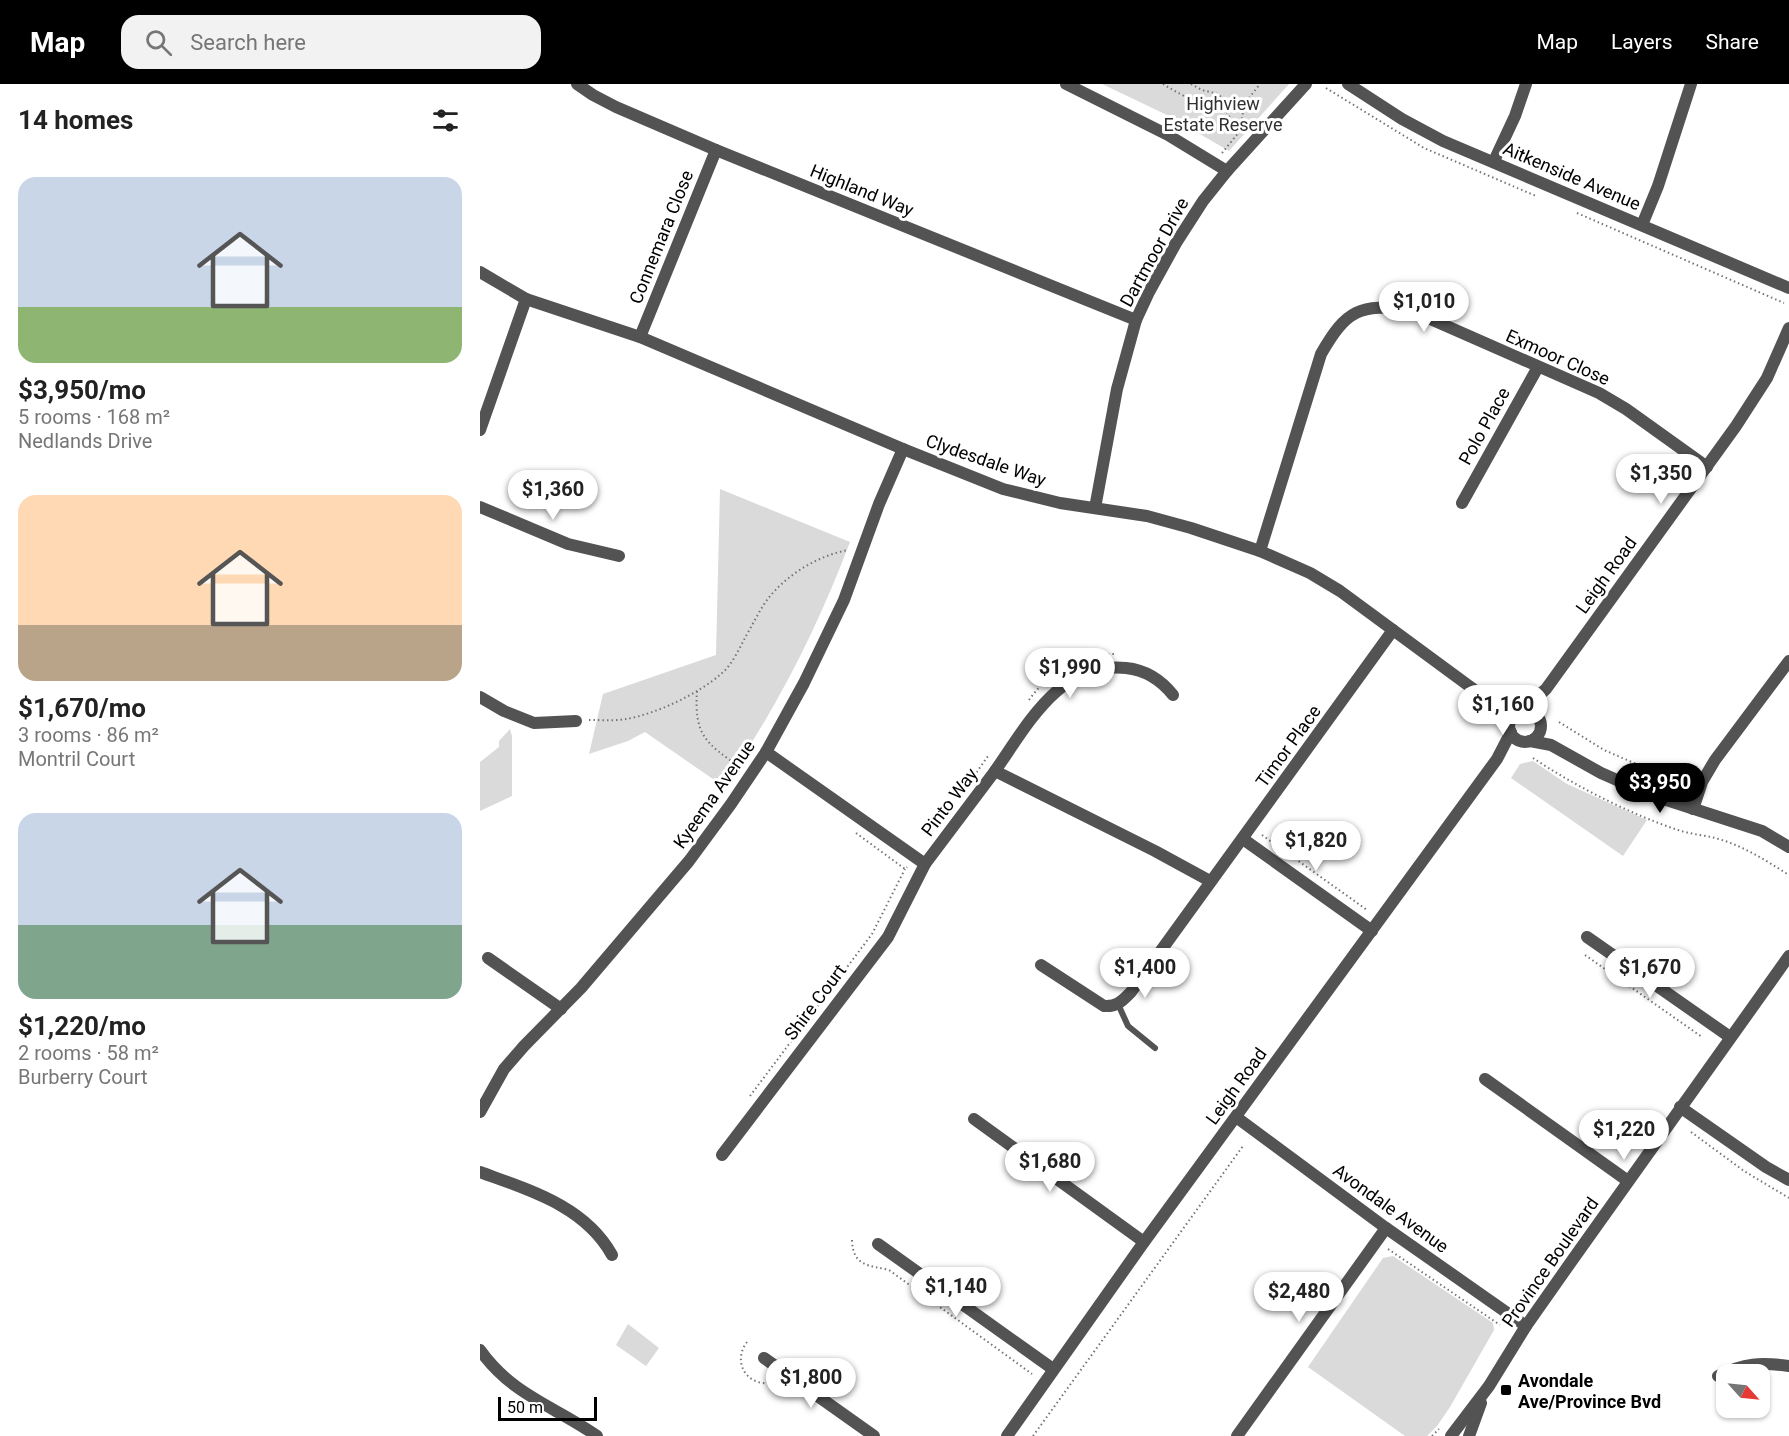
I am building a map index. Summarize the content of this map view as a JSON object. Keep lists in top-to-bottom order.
{
  "streets": {
    "street": [
      "Aitkenside Avenue",
      "Highland Way",
      "Connemara Close",
      "Dartmoor Drive",
      "Exmoor Close",
      "Polo Place",
      "Clydesdale Way",
      "Leigh Road",
      "Timor Place",
      "Kyeema Avenue",
      "Pinto Way",
      "Shire Court",
      "Avondale Avenue",
      "Province Boulevard"
    ]
  },
  "crossings": [
    ["Highland Way", "Connemara Close"],
    ["Highland Way", "Dartmoor Drive"],
    ["Connemara Close", "Clydesdale Way"],
    ["Dartmoor Drive", "Clydesdale Way"],
    ["Exmoor Close", "Polo Place"],
    ["Exmoor Close", "Clydesdale Way"],
    ["Exmoor Close", "Leigh Road"],
    ["Clydesdale Way", "Leigh Road"],
    ["Clydesdale Way", "Timor Place"],
    ["Clydesdale Way", "Kyeema Avenue"],
    ["Leigh Road", "Avondale Avenue"],
    ["Timor Place", "Pinto Way"],
    ["Kyeema Avenue", "Pinto Way"],
    ["Pinto Way", "Shire Court"],
    ["Avondale Avenue", "Province Boulevard"]
  ],
  "parks": ["Highview Estate Reserve"],
  "places": {
    "transit": ["Avondale Ave/Province Bvd"]
  },
  "scale_bar": "50 m",
  "north": "bottom right",
  "page": {
    "header": "Map",
    "search": "Search here",
    "nav": ["Map", "Layers", "Share"],
    "heading": "14 homes",
    "list": [
      {
        "name": "$3,950/mo",
        "note": "5 rooms · 168 m² · Nedlands Drive"
      },
      {
        "name": "$1,670/mo",
        "note": "3 rooms · 86 m² · Montril Court"
      },
      {
        "name": "$1,220/mo",
        "note": "2 rooms · 58 m² · Burberry Court"
      }
    ],
    "price": [
      "$1,010",
      "$1,350",
      "$1,360",
      "$1,990",
      "$1,160",
      "$3,950",
      "$1,820",
      "$1,400",
      "$1,670",
      "$1,220",
      "$1,680",
      "$1,140",
      "$2,480",
      "$1,800"
    ],
    "scale": "50 m"
  }
}
